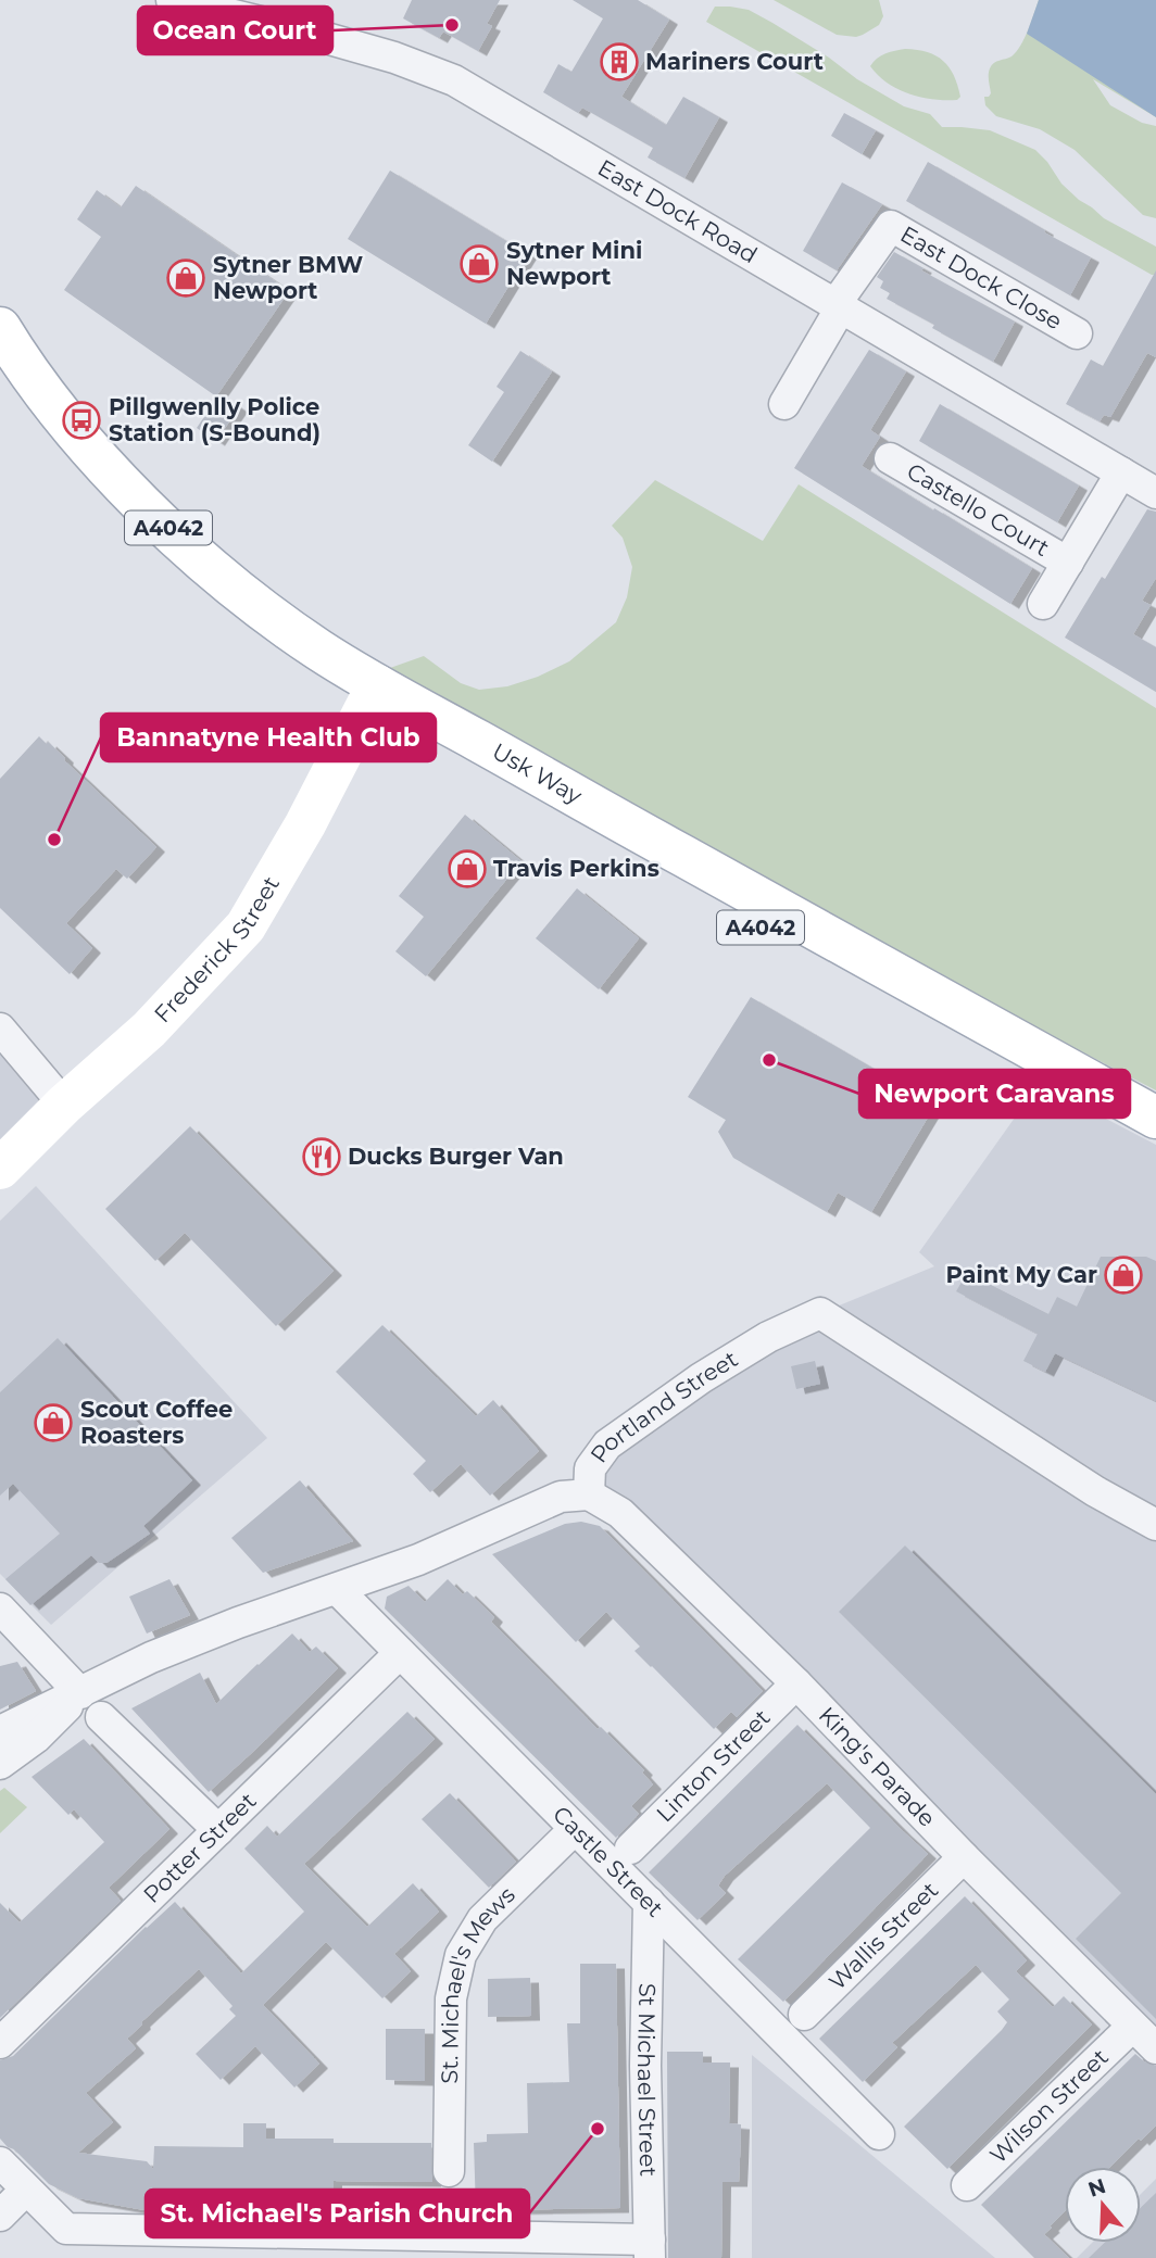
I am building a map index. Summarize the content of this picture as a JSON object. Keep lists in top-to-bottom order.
{
  "streets": {
    "main road": ["A4042", "Usk Way", "Frederick Street"],
    "street": [
      "East Dock Road",
      "East Dock Close",
      "Castello Court",
      "Portland Street",
      "Linton Street",
      "King's Parade",
      "Potter Street",
      "Castle Street",
      "Wallis Street",
      "St. Michael's Mews",
      "St Michael Street",
      "Wilson Street"
    ]
  },
  "crossings": [
    ["East Dock Road", "East Dock Close"],
    ["Usk Way", "Frederick Street"],
    ["Portland Street", "King's Parade"],
    ["Portland Street", "Castle Street"],
    ["Linton Street", "King's Parade"],
    ["King's Parade", "Wallis Street"],
    ["King's Parade", "Wilson Street"],
    ["Potter Street", "Castle Street"],
    ["Castle Street", "St. Michael's Mews"],
    ["Castle Street", "St Michael Street"]
  ],
  "places": {
    "other": [
      "Ocean Court",
      "Bannatyne Health Club",
      "Newport Caravans",
      "St. Michael's Parish Church"
    ],
    "building": ["Mariners Court"],
    "shop": [
      "Sytner Mini Newport",
      "Sytner BMW Newport",
      "Travis Perkins",
      "Paint My Car",
      "Scout Coffee Roasters"
    ],
    "bus stop": ["Pillgwenlly Police Station (S-Bound)"],
    "restaurant": ["Ducks Burger Van"]
  },
  "north": "top"
}
